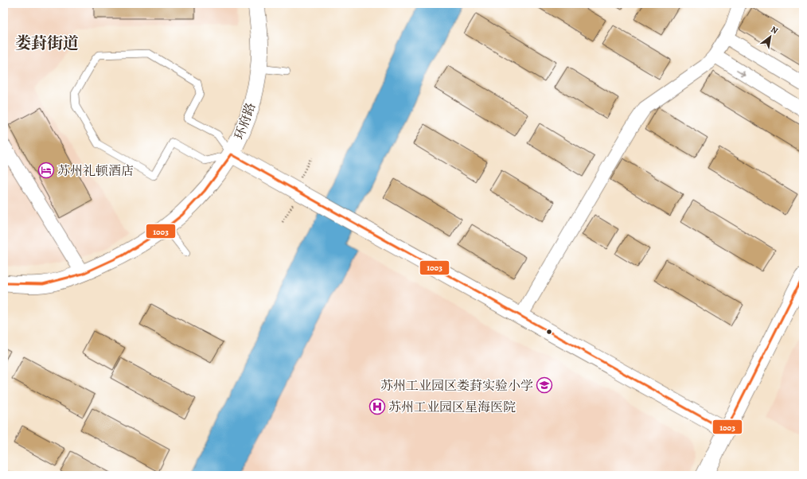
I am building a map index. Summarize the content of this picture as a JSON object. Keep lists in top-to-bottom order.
{
  "streets": {
    "street": ["环府路"]
  },
  "districts": ["娄葑街道"],
  "places": {
    "hotel": ["苏州礼顿酒店"],
    "school or university": ["苏州工业园区娄葑实验小学"],
    "hospital": ["苏州工业园区星海医院"]
  },
  "lines": ["transit line 1003"],
  "north": "top right"
}
